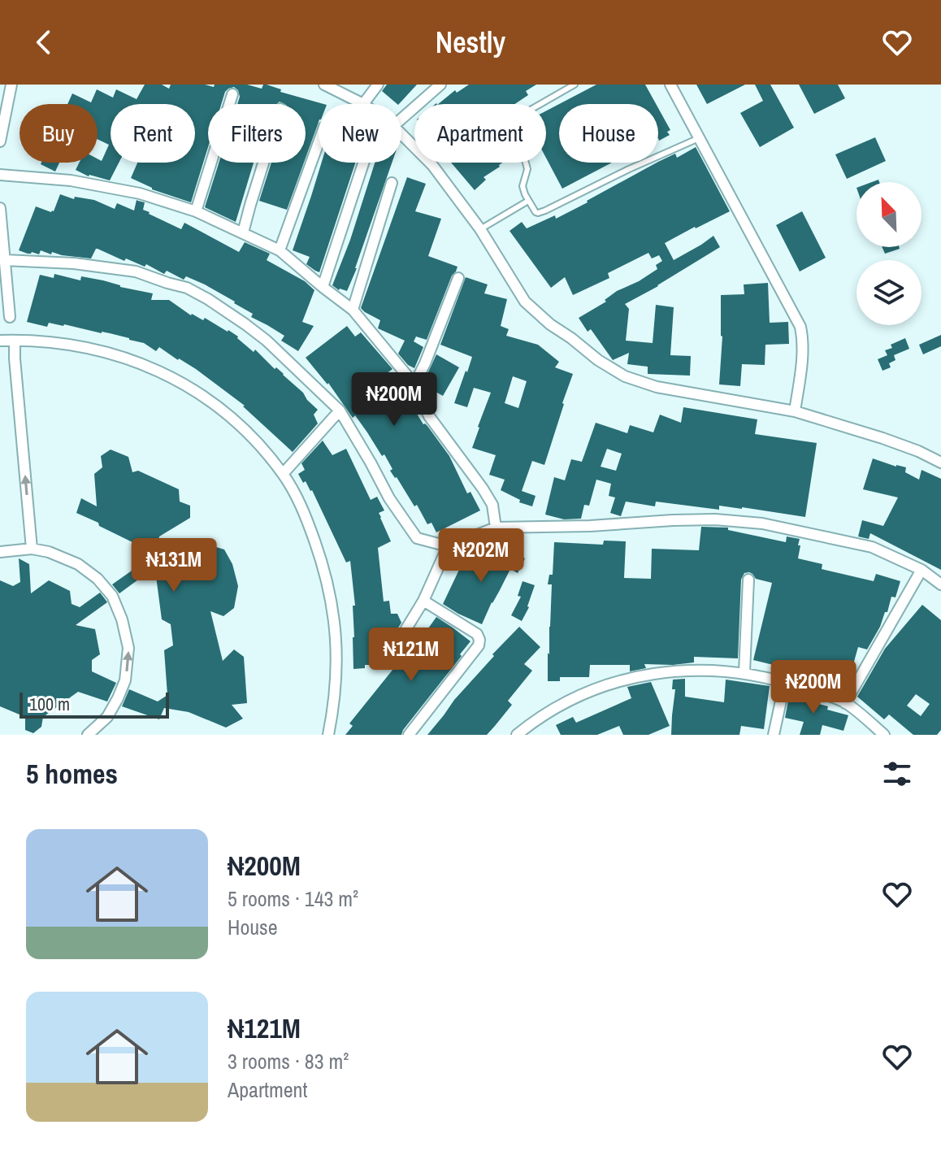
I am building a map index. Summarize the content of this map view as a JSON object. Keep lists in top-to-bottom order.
{
  "scale_bar": "100 m",
  "north": "top left",
  "page": {
    "header": "Nestly",
    "chip": [
      "Buy",
      "Rent",
      "Filters",
      "New",
      "Apartment",
      "House"
    ],
    "price": [
      "₦200M",
      "₦202M",
      "₦131M",
      "₦121M",
      "₦200M"
    ],
    "scale": "100 m",
    "heading": "5 homes",
    "list": [
      {
        "name": "₦200M",
        "note": "5 rooms · 143 m² · House"
      },
      {
        "name": "₦121M",
        "note": "3 rooms · 83 m² · Apartment"
      }
    ]
  }
}
